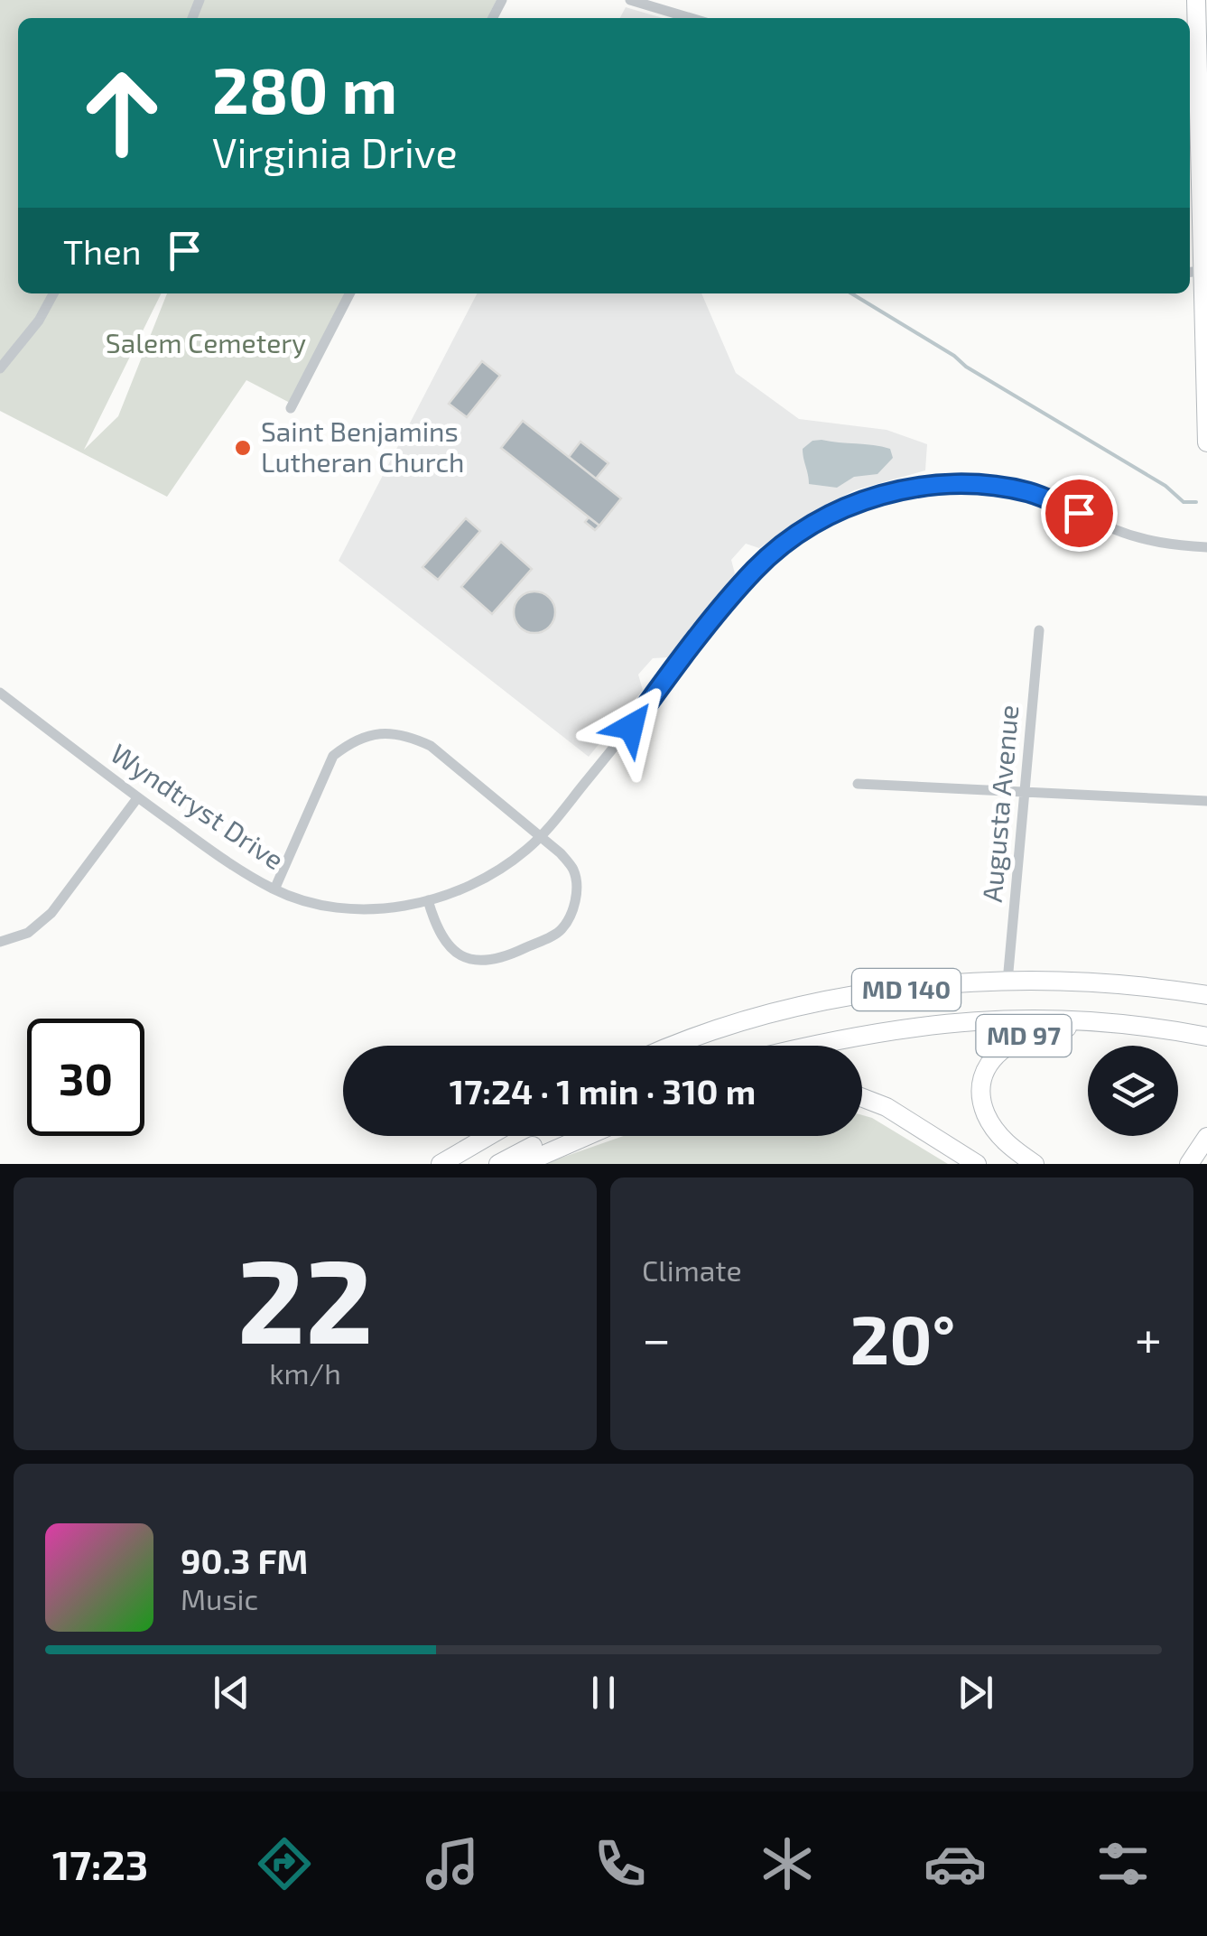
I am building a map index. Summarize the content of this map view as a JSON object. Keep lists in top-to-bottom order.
{
  "streets": {
    "highway": ["MD 140", "MD 97"],
    "street": ["Augusta Avenue", "Wyndtryst Drive"]
  },
  "crossings": [
    ["Augusta Avenue", "MD 140"],
    ["MD 140", "MD 97"]
  ],
  "parks": ["Salem Cemetery"],
  "places": ["Saint Benjamins Lutheran Church"],
  "page": {
    "turn": ["280 m", "Virginia Drive"],
    "then": "Then",
    "limit": "30",
    "trip": "17:24 · 1 min · 310 m",
    "tile": [
      ["22", "km/h"],
      "Climate"
    ],
    "heat": ["−", "20°", "+"],
    "song": ["90.3 FM", "Music"],
    "tabs": "17:23"
  }
}
